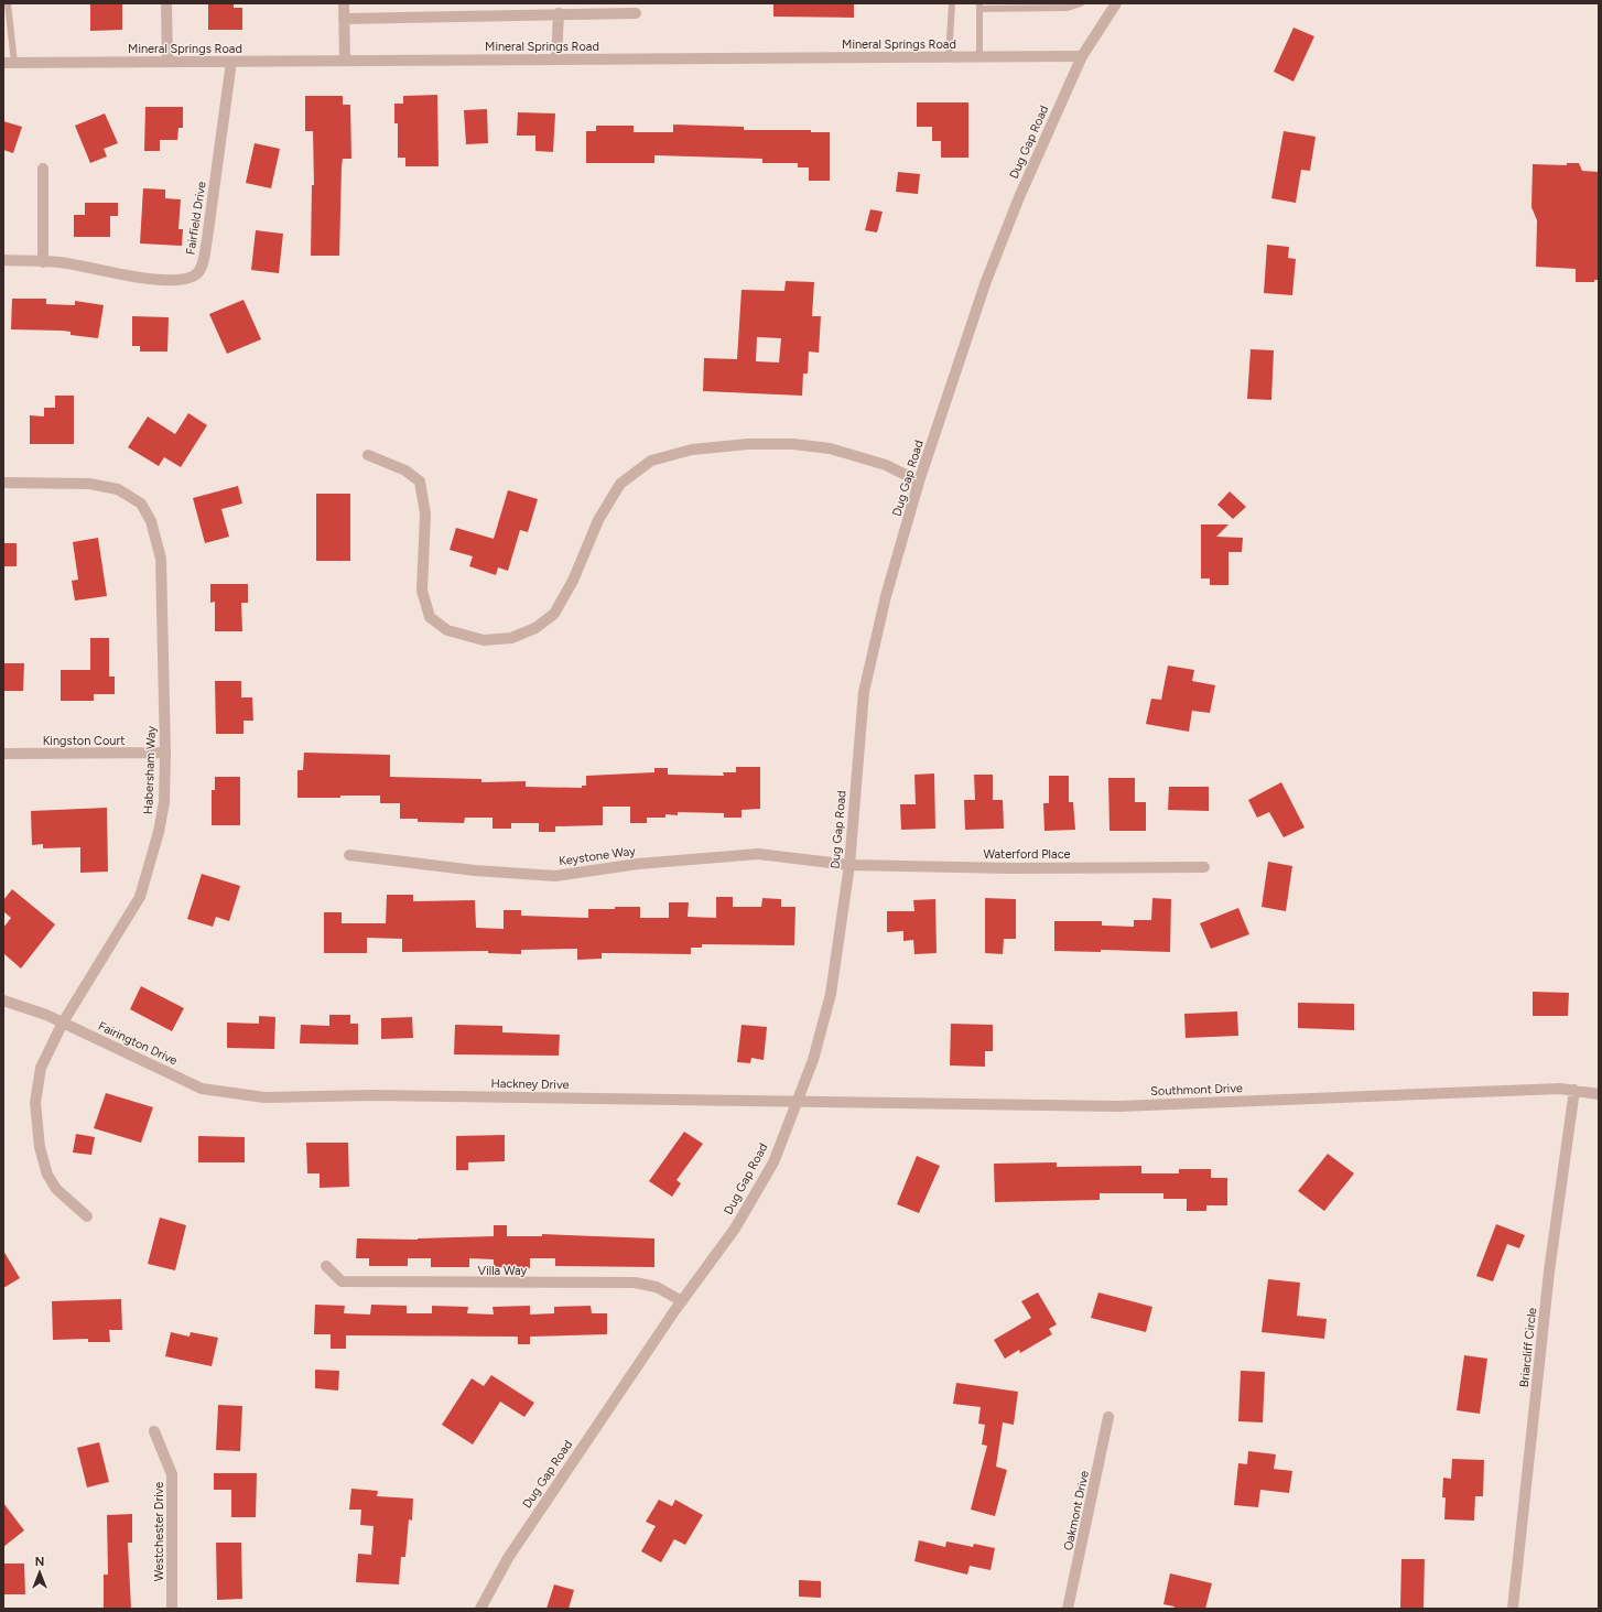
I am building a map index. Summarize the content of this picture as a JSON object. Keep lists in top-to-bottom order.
{
  "streets": {
    "street": [
      "Mineral Springs Road",
      "Dug Gap Road",
      "Fairfield Drive",
      "Kingston Court",
      "Habersham Way",
      "Waterford Place",
      "Keystone Way",
      "Fairington Drive",
      "Hackney Drive",
      "Southmont Drive",
      "Villa Way",
      "Briarcliff Circle",
      "Oakmont Drive",
      "Westchester Drive"
    ]
  },
  "crossings": [
    ["Mineral Springs Road", "Dug Gap Road"],
    ["Mineral Springs Road", "Fairfield Drive"],
    ["Dug Gap Road", "Waterford Place"],
    ["Dug Gap Road", "Keystone Way"],
    ["Dug Gap Road", "Hackney Drive"],
    ["Dug Gap Road", "Southmont Drive"],
    ["Dug Gap Road", "Villa Way"],
    ["Kingston Court", "Habersham Way"],
    ["Habersham Way", "Fairington Drive"],
    ["Waterford Place", "Keystone Way"],
    ["Fairington Drive", "Hackney Drive"],
    ["Hackney Drive", "Southmont Drive"],
    ["Southmont Drive", "Briarcliff Circle"]
  ],
  "north": "top"
}
